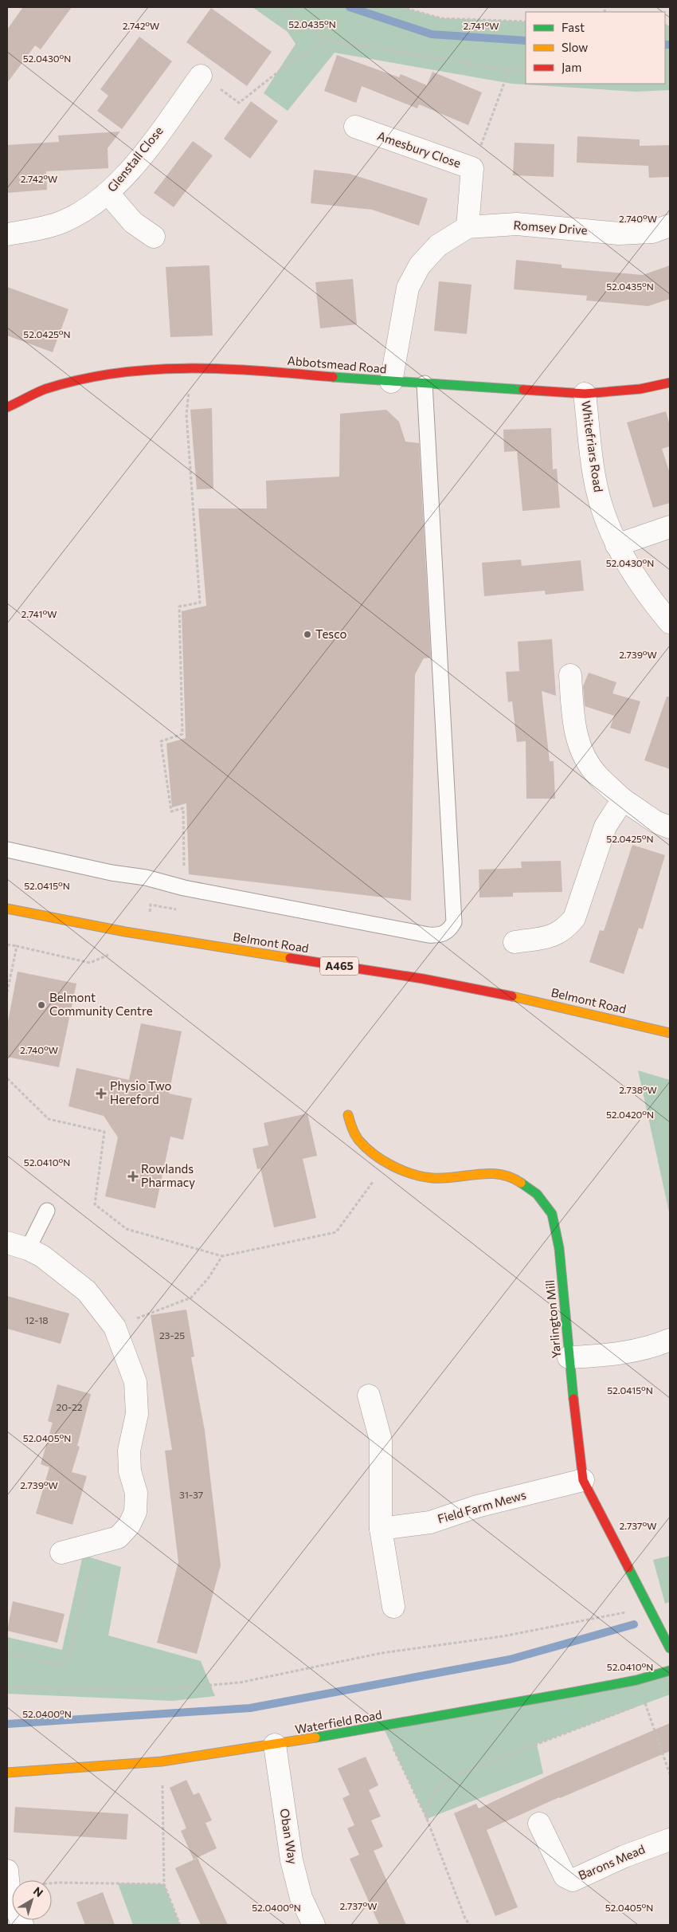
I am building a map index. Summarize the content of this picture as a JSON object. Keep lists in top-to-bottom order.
{
  "streets": {
    "main road": [
      "Abbotsmead Road",
      "Belmont Road",
      "A465",
      "Yarlington Mill",
      "Waterfield Road"
    ],
    "street": [
      "Amesbury Close",
      "Glenstall Close",
      "Romsey Drive",
      "Whitefriars Road",
      "Field Farm Mews",
      "Oban Way",
      "Barons Mead"
    ]
  },
  "crossings": [
    ["Amesbury Close", "Romsey Drive"],
    ["Romsey Drive", "Abbotsmead Road"],
    ["Abbotsmead Road", "Whitefriars Road"],
    ["Yarlington Mill", "Field Farm Mews"],
    ["Waterfield Road", "Oban Way"]
  ],
  "places": {
    "other": ["Tesco", "Belmont Community Centre"],
    "health": ["Physio Two Hereford", "Rowlands Pharmacy"]
  },
  "house_numbers": [
    "12-18",
    "23-25",
    "20-22",
    "31-37"
  ],
  "legend": ["Fast", "Slow", "Jam"],
  "north": "top right",
  "coordinates": [
    "52.0435°N",
    "2.742°W",
    "2.741°W",
    "52.0430°N",
    "2.740°W",
    "52.0425°N",
    "2.739°W",
    "52.0415°N",
    "2.738°W",
    "52.0420°N",
    "52.0410°N",
    "52.0405°N",
    "2.737°W",
    "52.0400°N"
  ]
}
